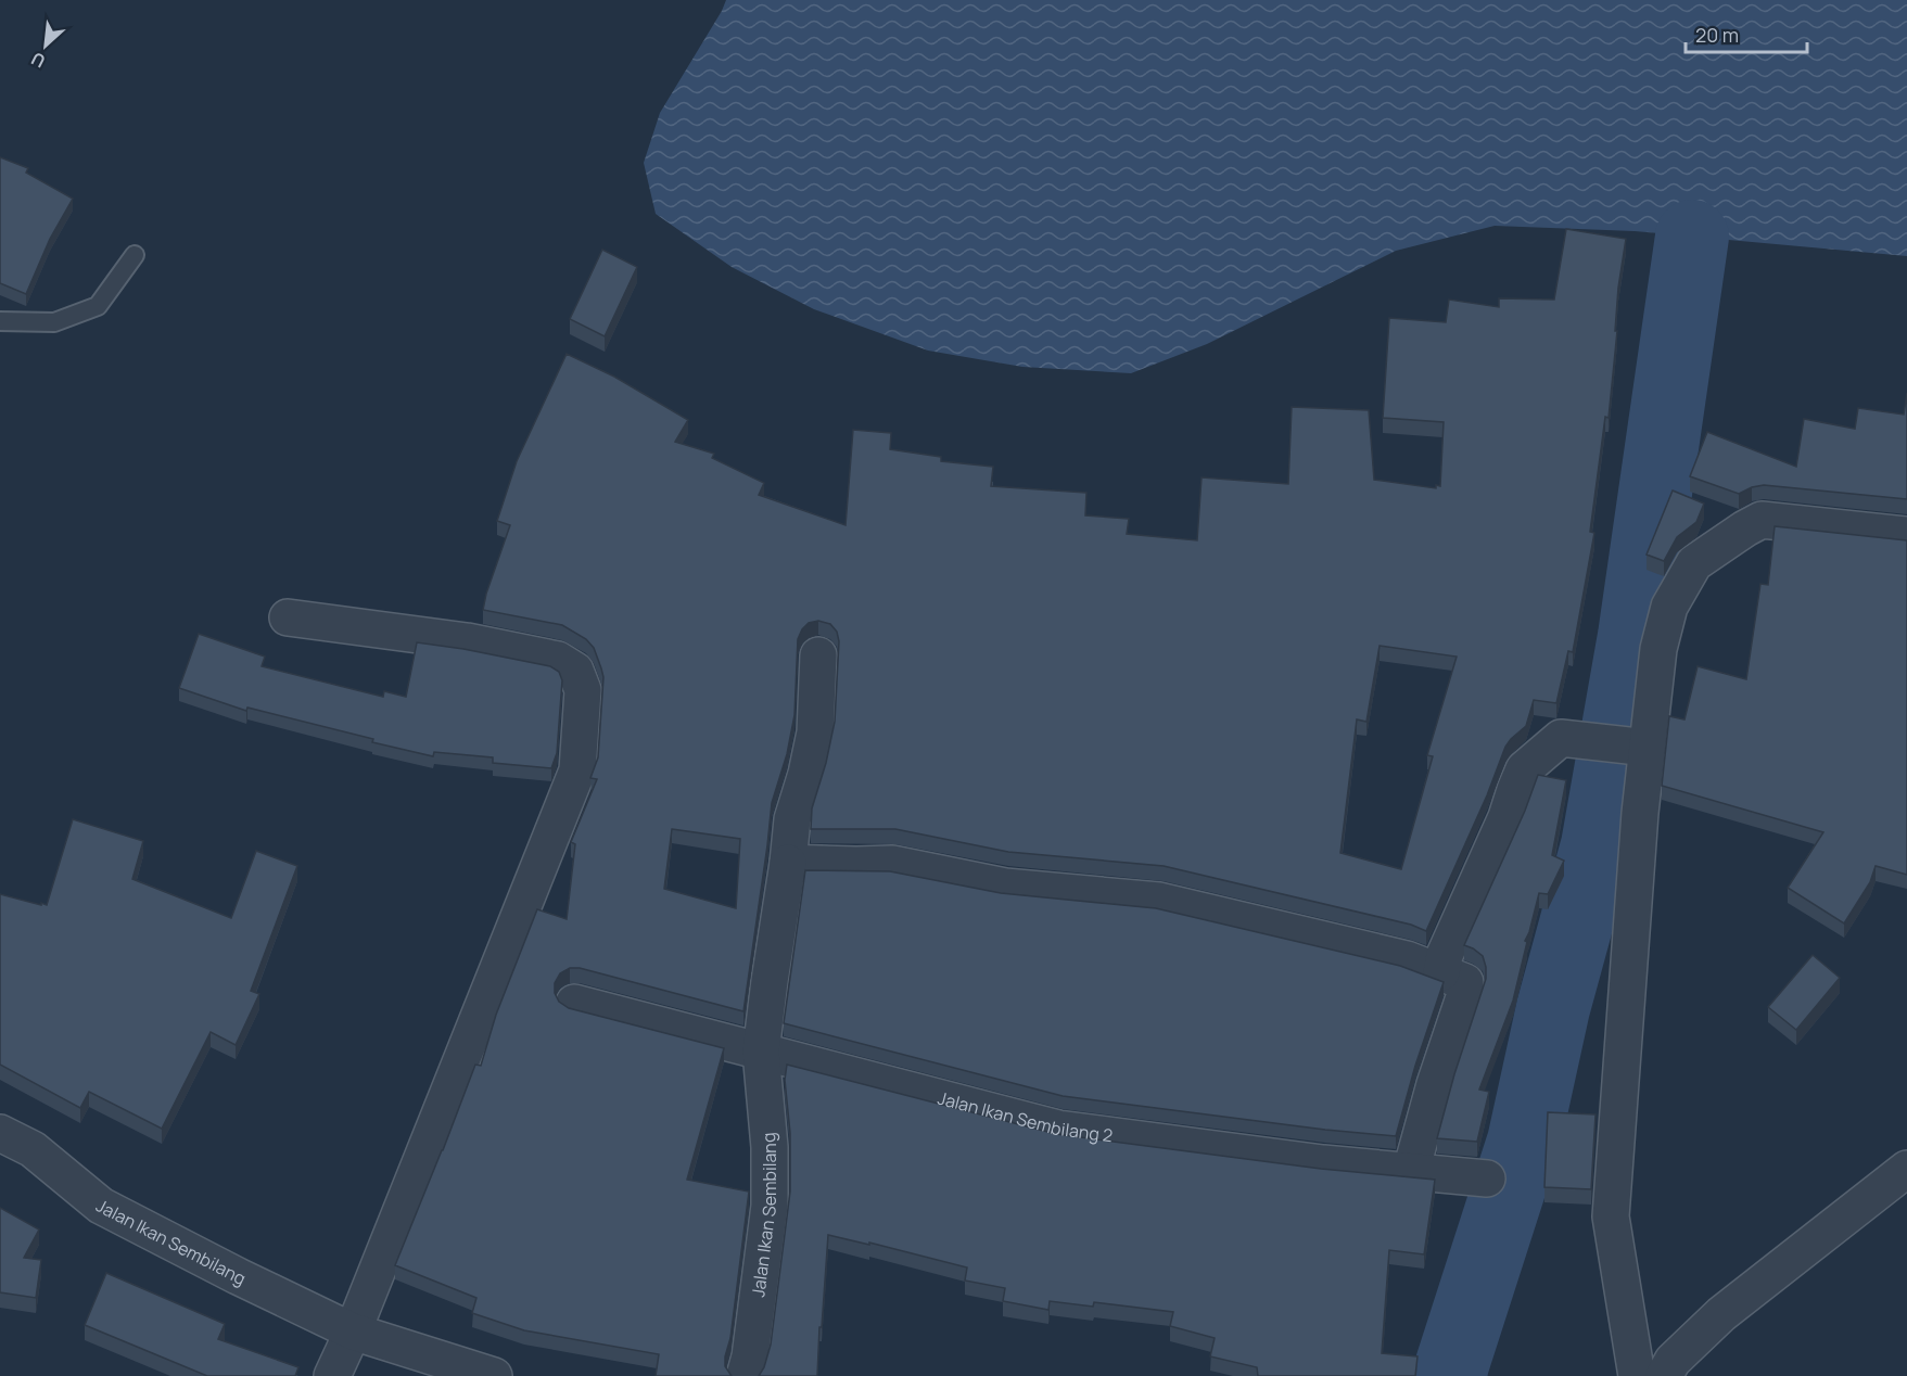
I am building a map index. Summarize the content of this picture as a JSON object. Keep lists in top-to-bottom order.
{
  "streets": {
    "street": ["Jalan Ikan Sembilang 2", "Jalan Ikan Sembilang"]
  },
  "crossings": [
    ["Jalan Ikan Sembilang 2", "Jalan Ikan Sembilang"]
  ],
  "scale_bar": "20 m",
  "north": "bottom left"
}
